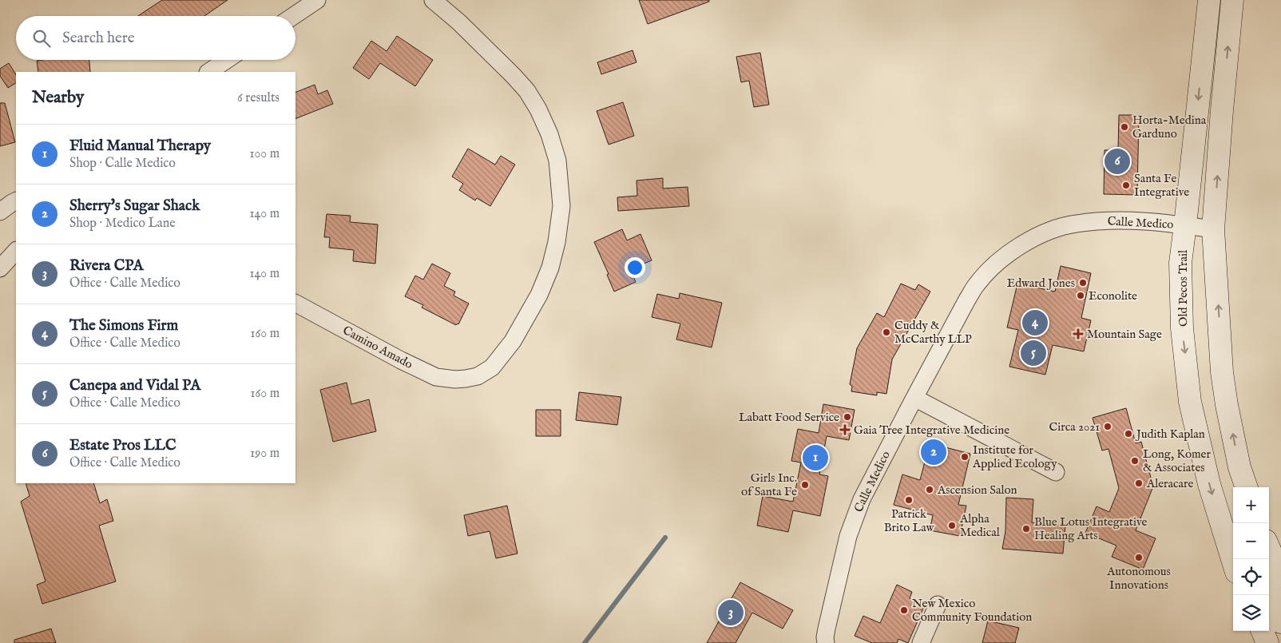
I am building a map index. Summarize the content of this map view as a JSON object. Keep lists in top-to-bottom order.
{
  "streets": {
    "main road": ["Old Pecos Trail"],
    "street": ["Calle Medico", "Camino Amado"]
  },
  "crossings": [
    ["Calle Medico", "Old Pecos Trail"]
  ],
  "places": {
    "other": [
      "Horta-Medina Garduno",
      "Santa Fe Integrative",
      "Edward Jones",
      "Econolite",
      "Cuddy & McCarthy LLP",
      "Labatt Food Service",
      "Circa 2021",
      "Judith Kaplan",
      "Institute for Applied Ecology",
      "Long, Komer & Associates",
      "Aleracare",
      "Girls Inc. of Santa Fe",
      "Ascension Salon",
      "Patrick Brito Law",
      "Alpha Medical",
      "Blue Lotus Integrative Healing Arts",
      "Autonomous Innovations",
      "New Mexico Community Foundation"
    ],
    "health": ["Mountain Sage", "Gaia Tree Integrative Medicine"]
  },
  "page": {
    "search": "Search here",
    "heading": ["Nearby", "6 results"],
    "list": [
      {
        "mark": "1",
        "name": "Fluid Manual Therapy",
        "note": "Shop · Calle Medico",
        "value": "100 m"
      },
      {
        "mark": "2",
        "name": "Sherry's Sugar Shack",
        "note": "Shop · Medico Lane",
        "value": "140 m"
      },
      {
        "mark": "3",
        "name": "Rivera CPA",
        "note": "Office · Calle Medico",
        "value": "140 m"
      },
      {
        "mark": "4",
        "name": "The Simons Firm",
        "note": "Office · Calle Medico",
        "value": "160 m"
      },
      {
        "mark": "5",
        "name": "Canepa and Vidal PA",
        "note": "Office · Calle Medico",
        "value": "160 m"
      },
      {
        "mark": "6",
        "name": "Estate Pros LLC",
        "note": "Office · Calle Medico",
        "value": "190 m"
      }
    ],
    "pins": [
      "6",
      "4",
      "5",
      "2",
      "1",
      "3"
    ],
    "map_buttons": ["+", "−"]
  }
}
